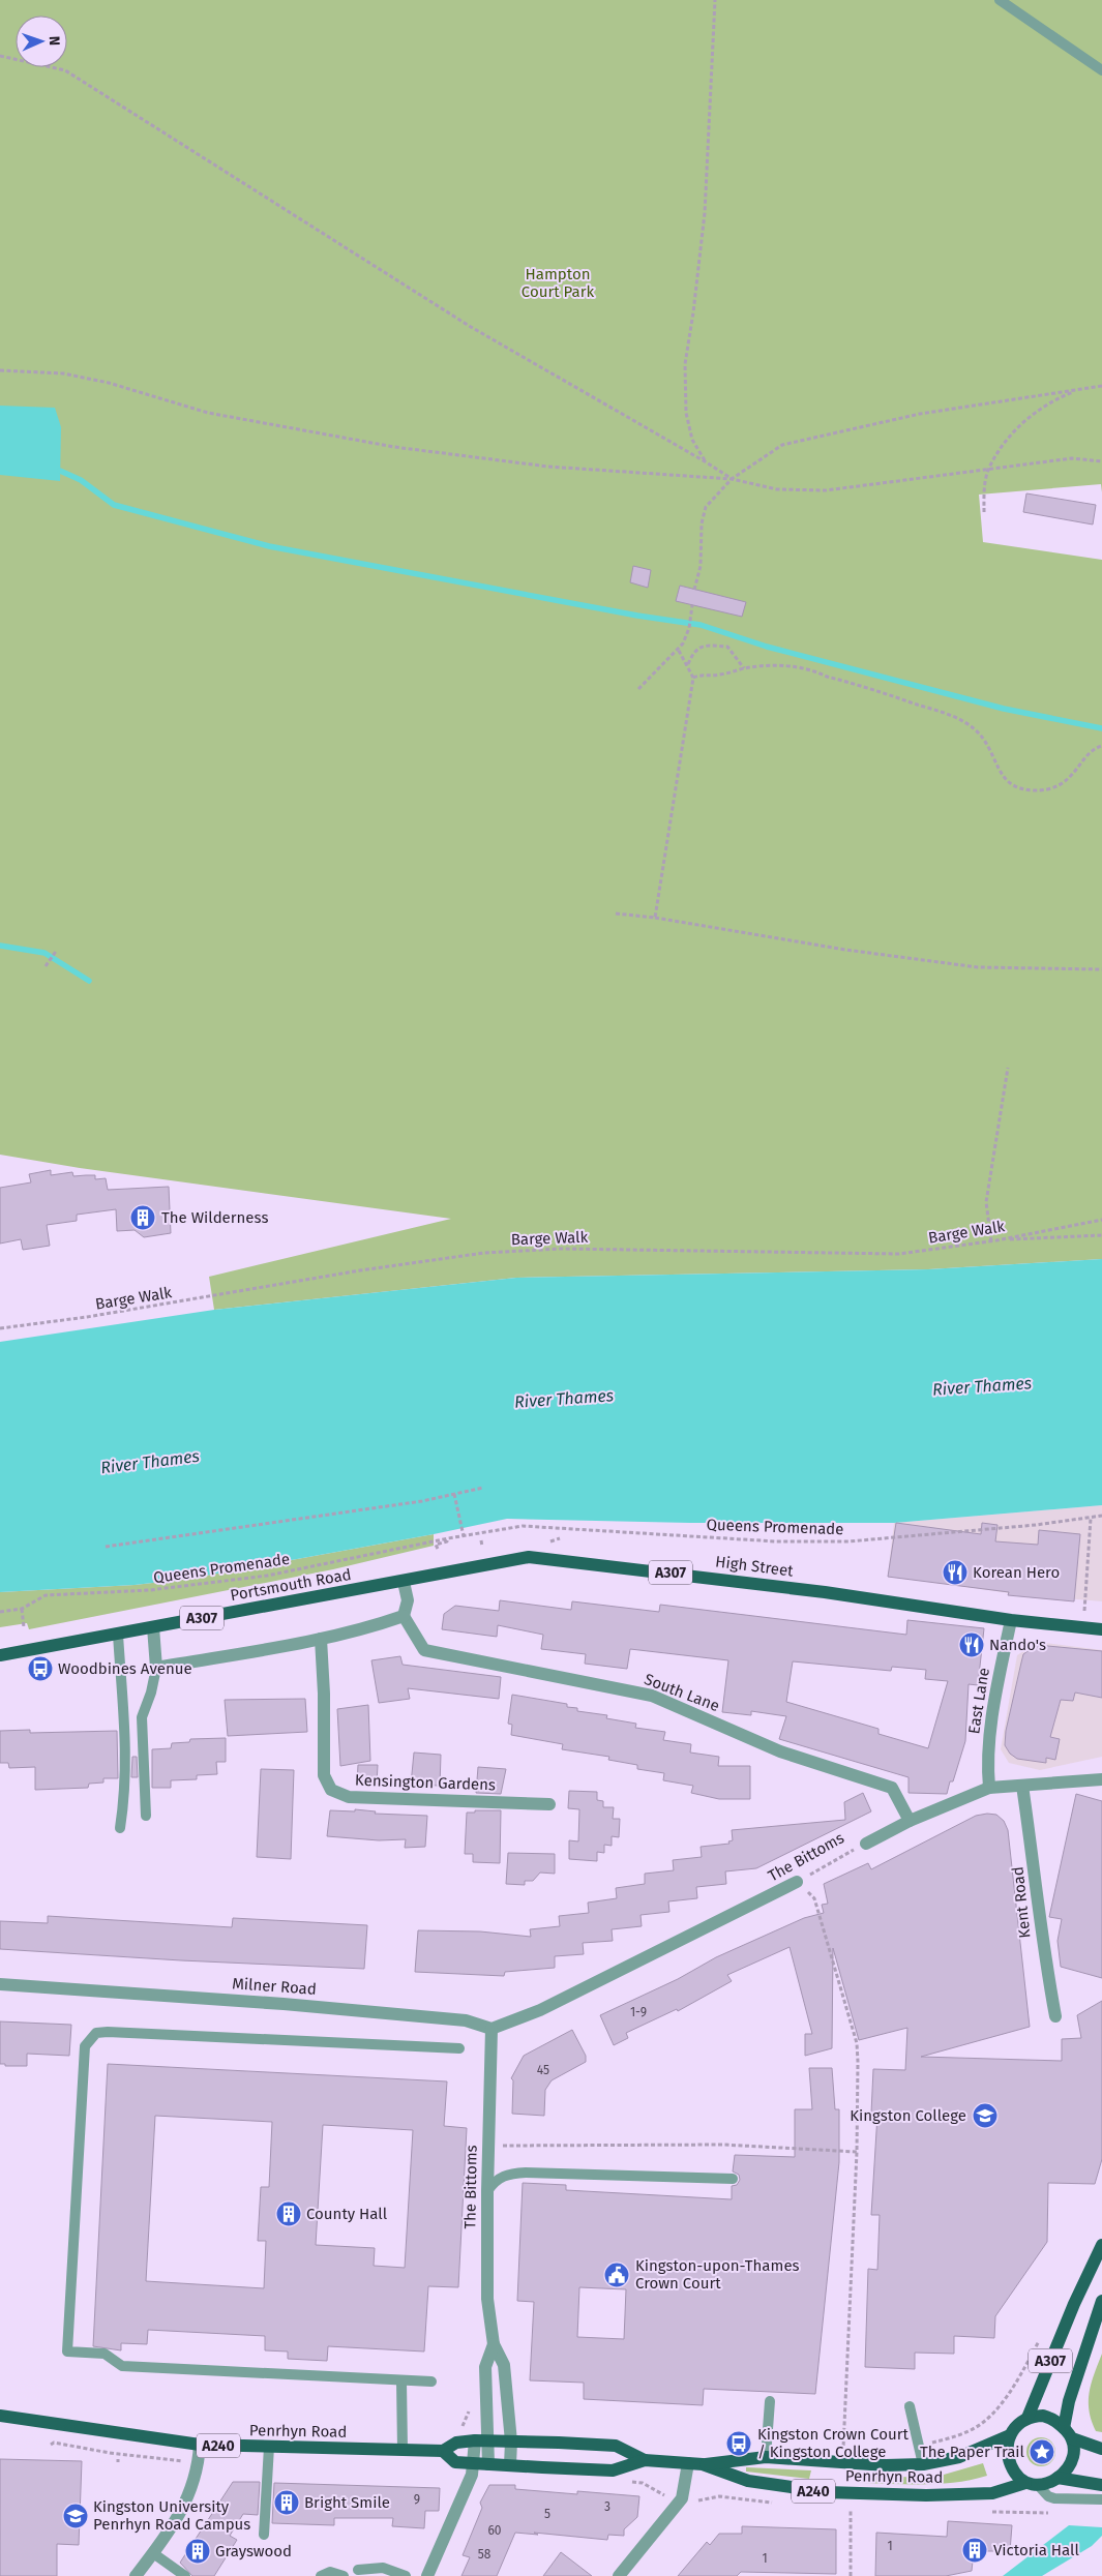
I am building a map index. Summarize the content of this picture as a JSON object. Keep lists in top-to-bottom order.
{
  "streets": {
    "main road": [
      "High Street",
      "A307",
      "Portsmouth Road",
      "Penrhyn Road",
      "A240"
    ],
    "street": [
      "South Lane",
      "East Lane",
      "Kensington Gardens",
      "The Bittoms",
      "Kent Road",
      "Milner Road"
    ],
    "path": ["Barge Walk", "Queens Promenade"]
  },
  "crossings": [
    ["High Street", "Portsmouth Road"],
    ["High Street", "East Lane"],
    ["A307", "Penrhyn Road"],
    ["South Lane", "The Bittoms"],
    ["East Lane", "The Bittoms"],
    ["The Bittoms", "Kent Road"],
    ["The Bittoms", "Milner Road"]
  ],
  "water": ["River Thames"],
  "parks": ["Hampton Court Park"],
  "places": {
    "building": [
      "The Wilderness",
      "County Hall",
      "Bright Smile",
      "Victoria Hall",
      "Grayswood"
    ],
    "restaurant": ["Korean Hero", "Nando's"],
    "bus stop": ["Woodbines Avenue", "Kingston Crown Court / Kingston College"],
    "school or university": ["Kingston College", "Kingston University Penrhyn Road Campus"],
    "public building": ["Kingston-upon-Thames Crown Court"],
    "place": ["The Paper Trail"]
  },
  "house_numbers": [
    "1-9",
    "45",
    "9",
    "3",
    "5",
    "60",
    "1",
    "58",
    "1"
  ],
  "north": "right"
}
